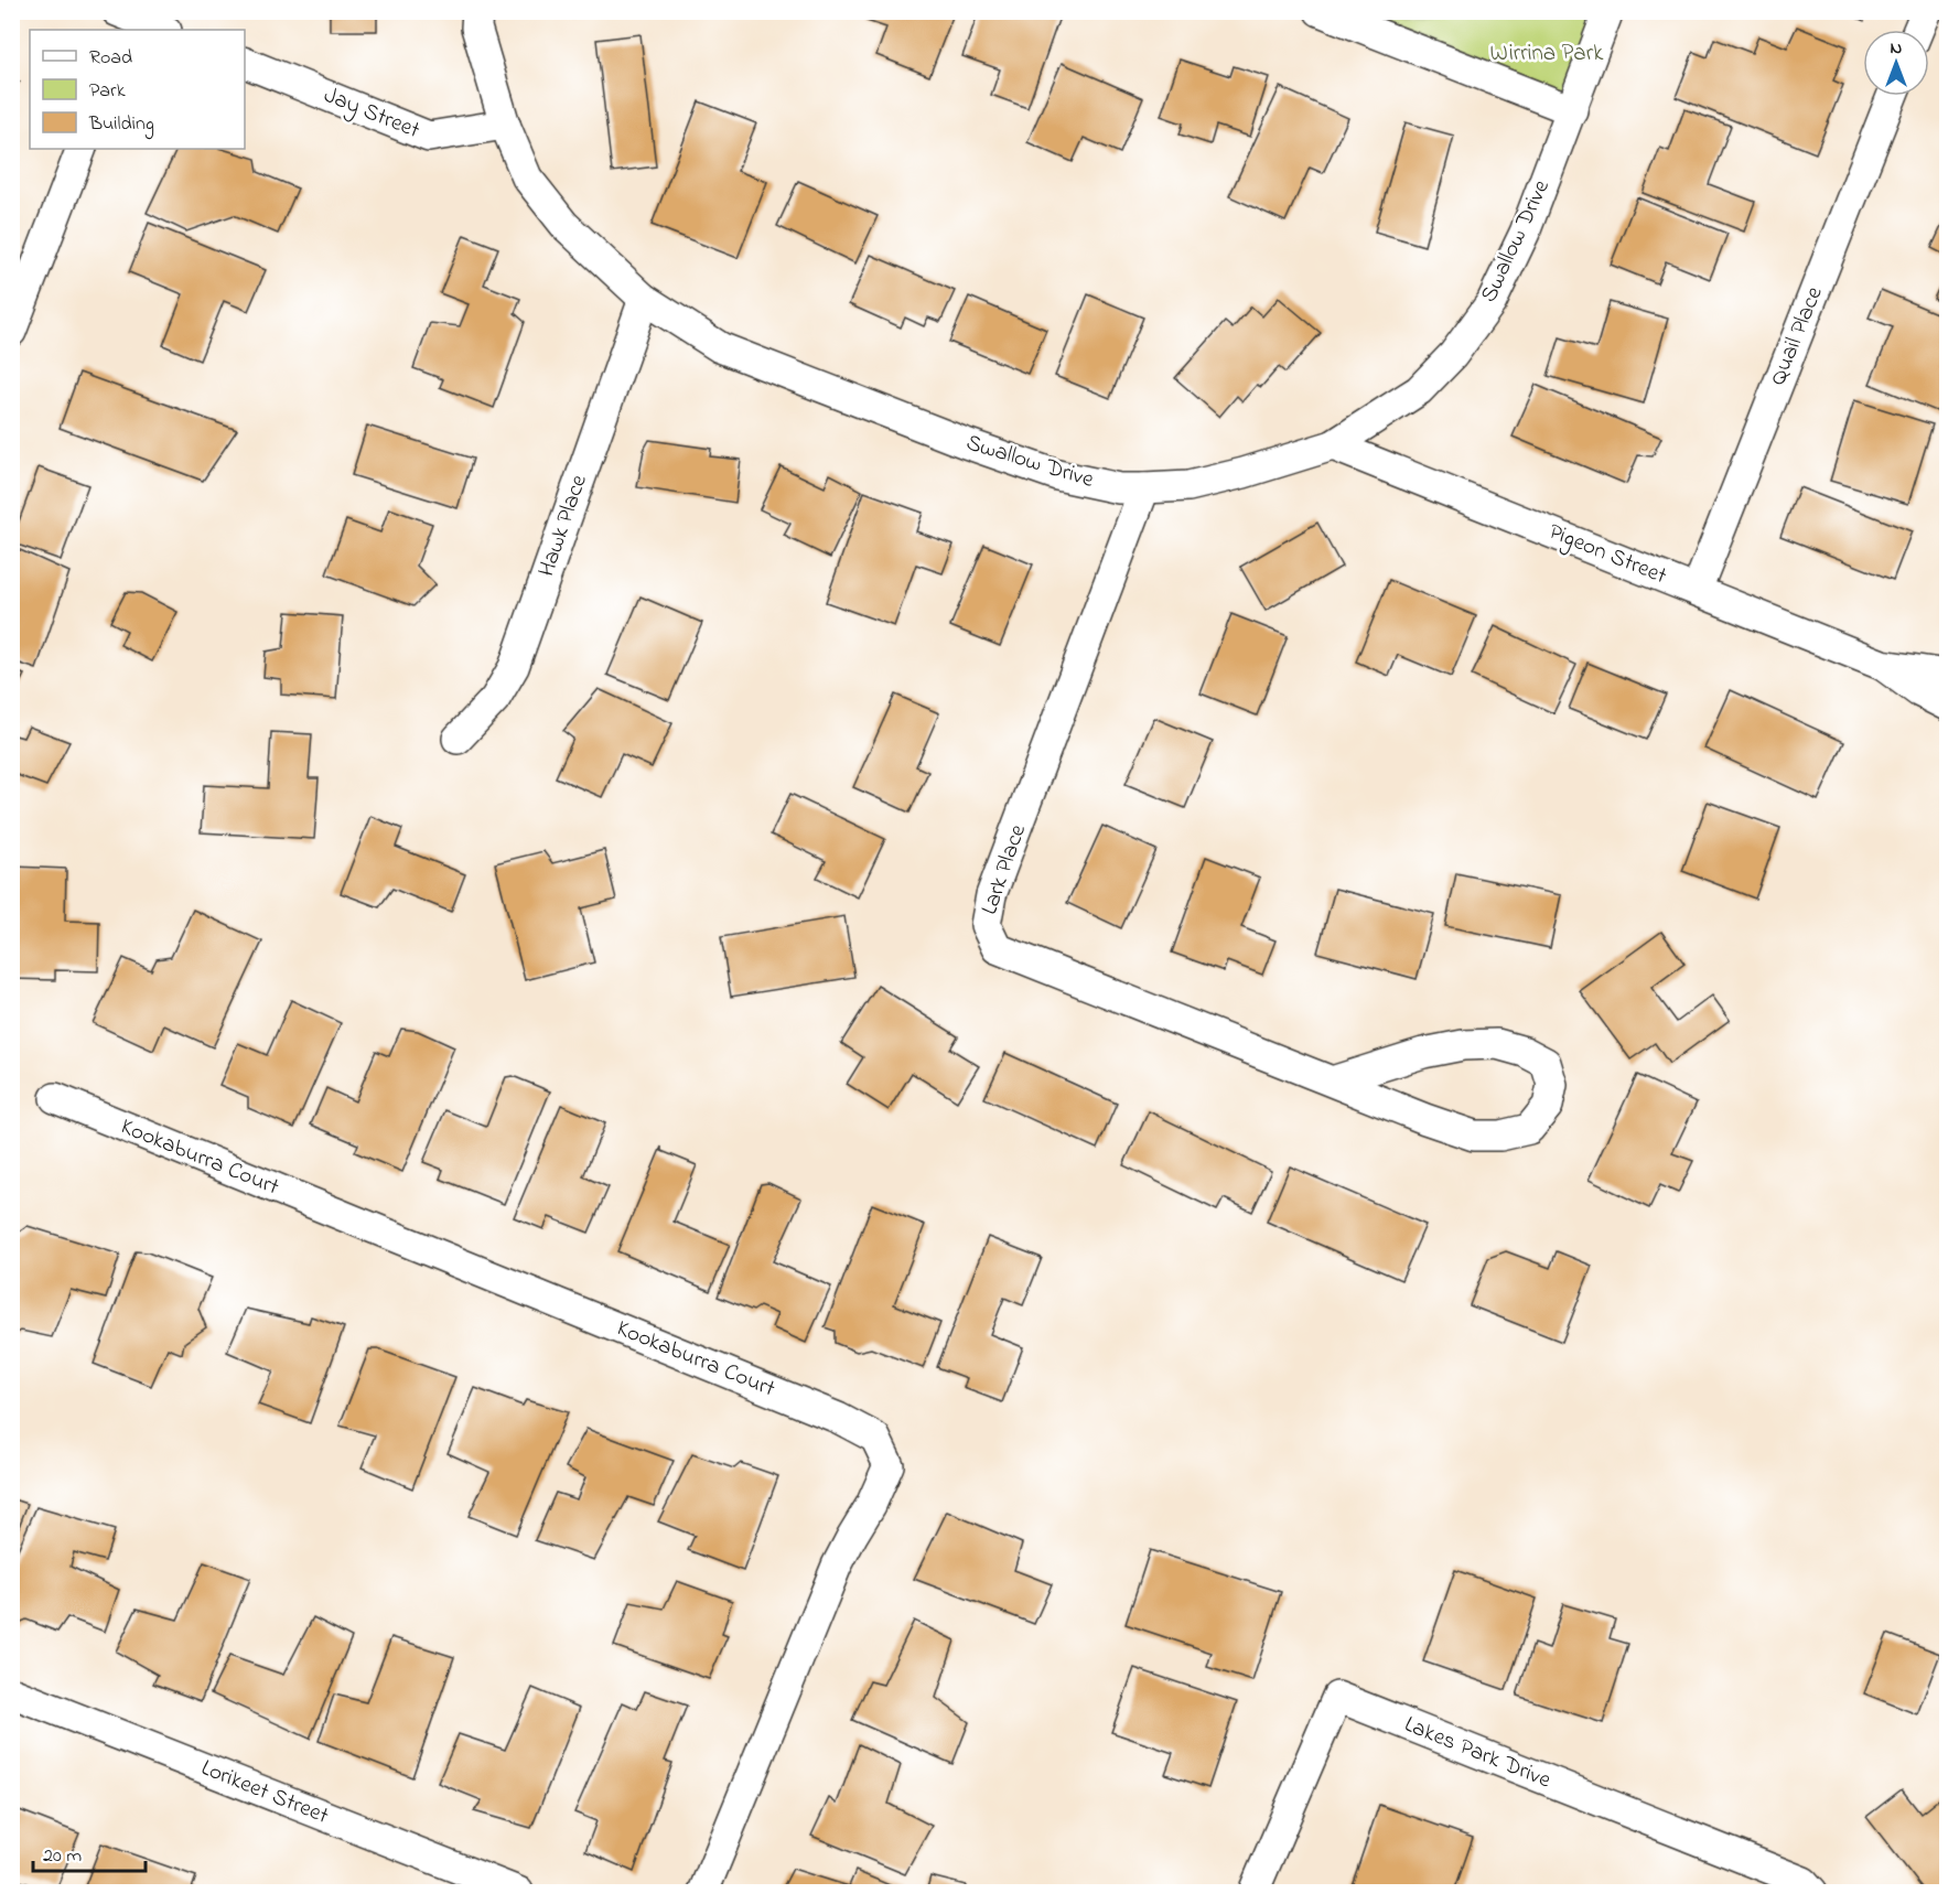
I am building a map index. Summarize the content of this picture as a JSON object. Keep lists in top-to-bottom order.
{
  "streets": {
    "street": [
      "Jay Street",
      "Swallow Drive",
      "Quail Place",
      "Hawk Place",
      "Pigeon Street",
      "Lark Place",
      "Kookaburra Court",
      "Lakes Park Drive",
      "Lorikeet Street"
    ]
  },
  "crossings": [
    ["Jay Street", "Swallow Drive"],
    ["Swallow Drive", "Hawk Place"],
    ["Swallow Drive", "Pigeon Street"],
    ["Swallow Drive", "Lark Place"],
    ["Quail Place", "Pigeon Street"]
  ],
  "parks": ["Wirrina Park"],
  "legend": ["Road", "Park", "Building"],
  "scale_bar": "20 m",
  "north": "top"
}
